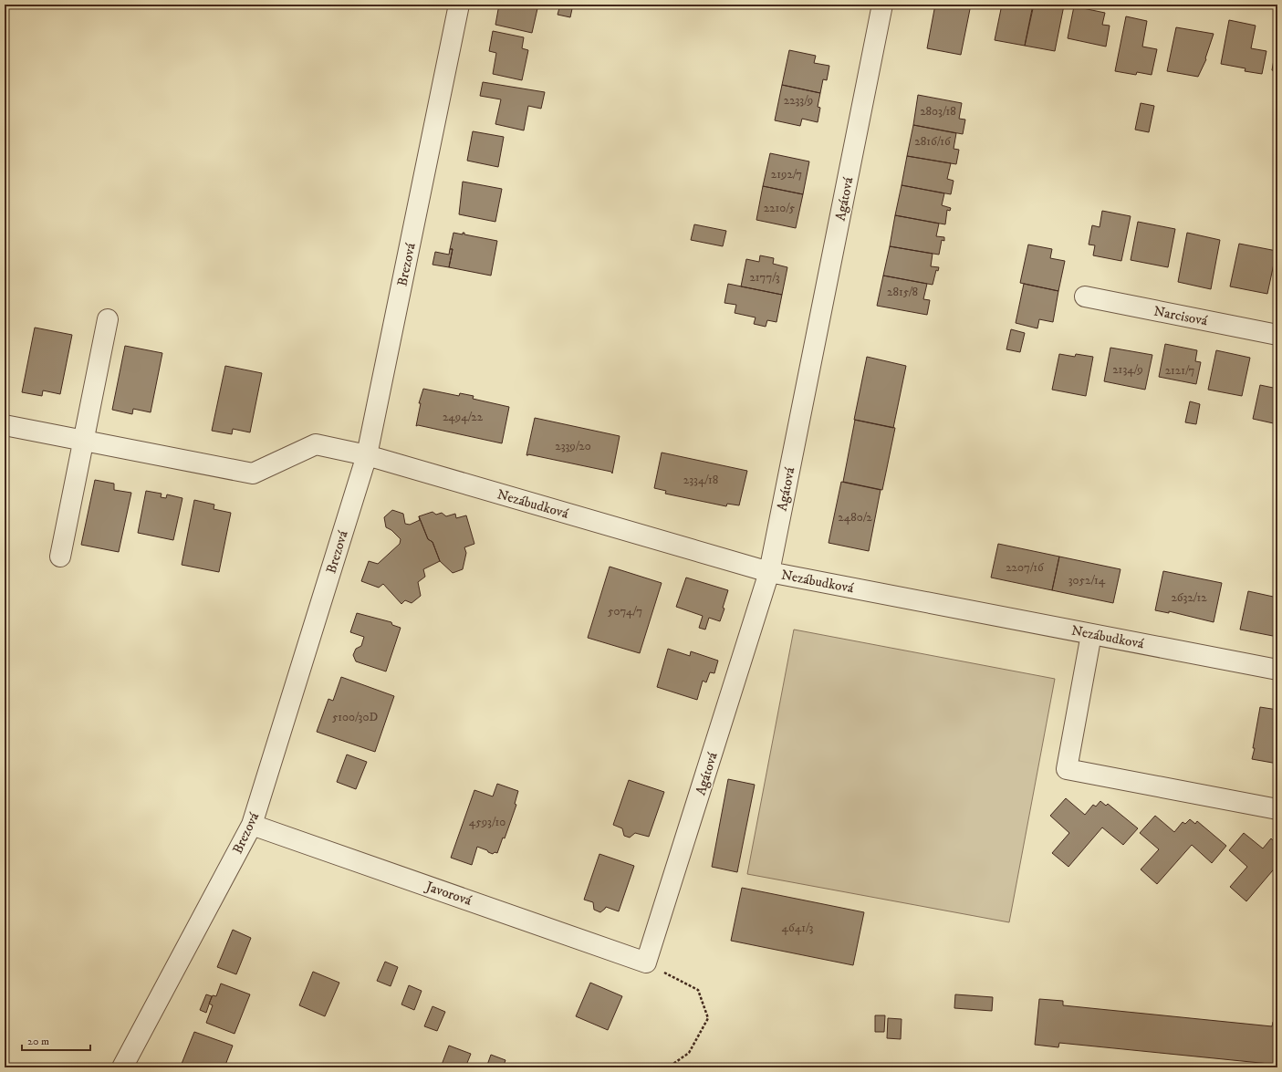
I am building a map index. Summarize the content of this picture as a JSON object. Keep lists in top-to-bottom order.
{
  "streets": {
    "street": [
      "Agátová",
      "Brezová",
      "Narcisová",
      "Nezábudková",
      "Javorová"
    ]
  },
  "crossings": [
    ["Agátová", "Nezábudková"],
    ["Agátová", "Javorová"],
    ["Brezová", "Nezábudková"],
    ["Brezová", "Javorová"]
  ],
  "house_numbers": [
    "2233/9",
    "2803/18",
    "2816/16",
    "2192/7",
    "2210/5",
    "2177/3",
    "2815/8",
    "2134/9",
    "2121/7",
    "2494/22",
    "2339/20",
    "2334/18",
    "2480/2",
    "2207/16",
    "3052/14",
    "2632/12",
    "5074/7",
    "5100/30D",
    "4593/10",
    "4641/3"
  ],
  "scale_bar": "20 m"
}
